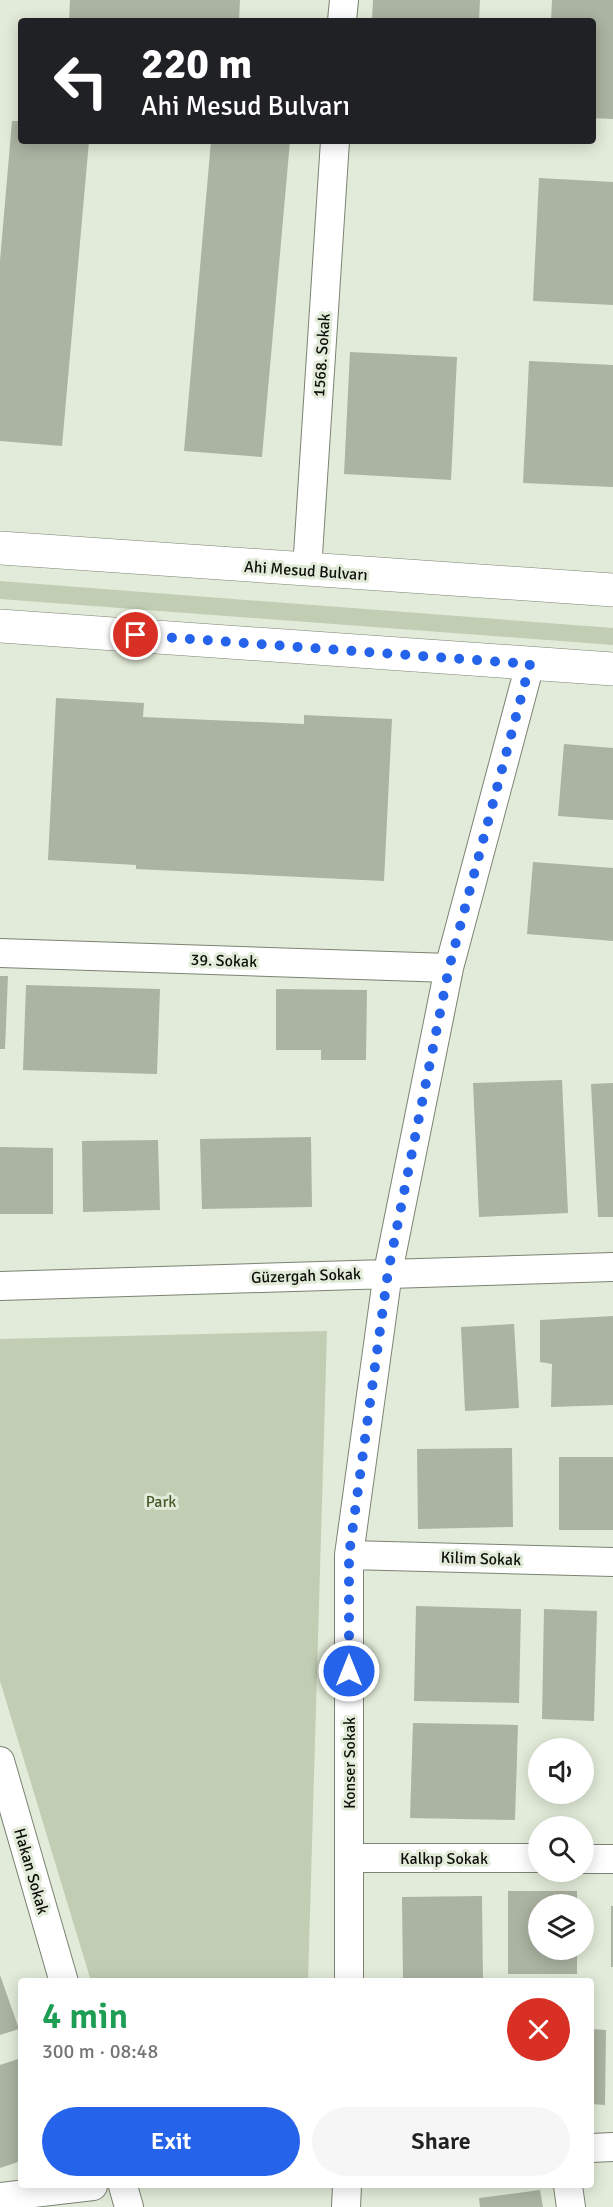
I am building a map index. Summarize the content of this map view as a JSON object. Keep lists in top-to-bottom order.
{
  "streets": {
    "main road": ["Ahi Mesud Bulvarı"],
    "street": [
      "1568. Sokak",
      "39. Sokak",
      "Güzergah Sokak",
      "Kilim Sokak",
      "Konser Sokak",
      "Kalkıp Sokak",
      "Hakan Sokak"
    ]
  },
  "crossings": [
    ["1568. Sokak", "Ahi Mesud Bulvarı"],
    ["39. Sokak", "Konser Sokak"],
    ["Güzergah Sokak", "Konser Sokak"],
    ["Kilim Sokak", "Konser Sokak"],
    ["Konser Sokak", "Kalkıp Sokak"]
  ],
  "parks": ["Park"],
  "page": {
    "turn": ["220 m", "Ahi Mesud Bulvarı"],
    "heading": ["4 min", "300 m · 08:48"],
    "buttons": ["Exit", "Share"]
  }
}
